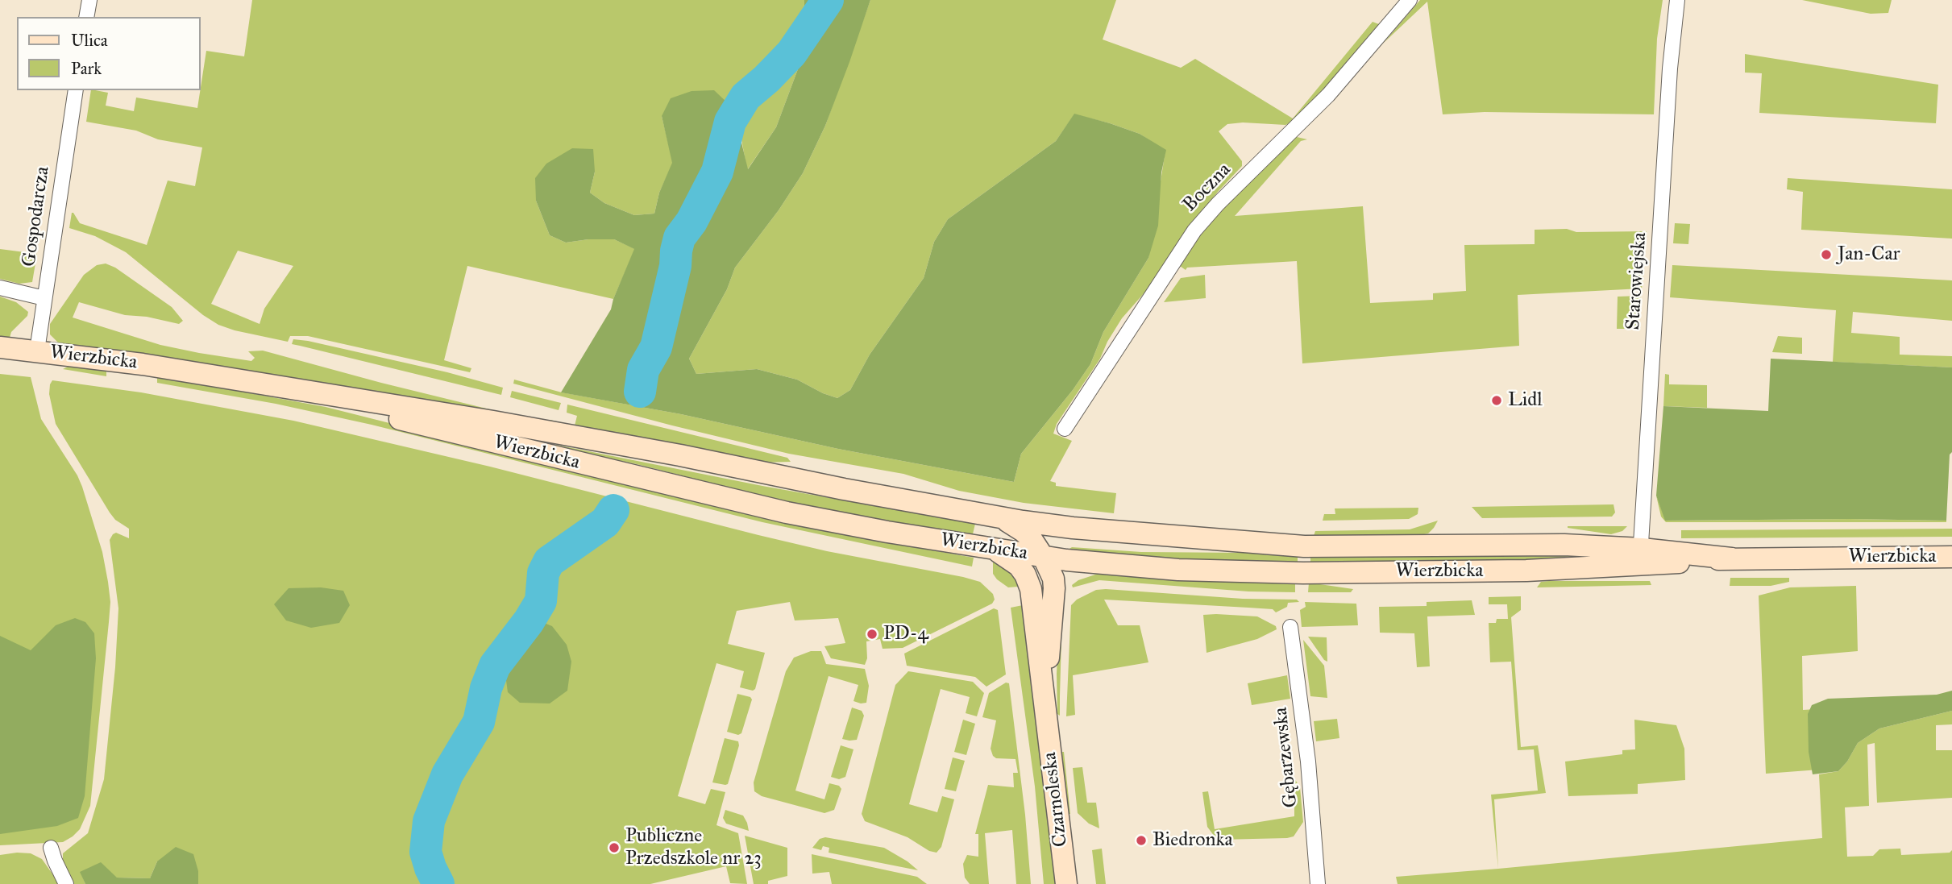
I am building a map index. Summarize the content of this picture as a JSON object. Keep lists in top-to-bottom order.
{
  "streets": {
    "street": [
      "Boczna",
      "Gospodarcza",
      "Starowiejska",
      "Wierzbicka",
      "Gębarzewska",
      "Czarnoleska"
    ]
  },
  "crossings": [
    ["Gospodarcza", "Wierzbicka"],
    ["Starowiejska", "Wierzbicka"],
    ["Wierzbicka", "Czarnoleska"]
  ],
  "places": [
    "Jan-Car",
    "Lidl",
    "PD-4",
    "Biedronka",
    "Publiczne Przedszkole nr 23"
  ],
  "legend": ["Ulica", "Park"]
}
